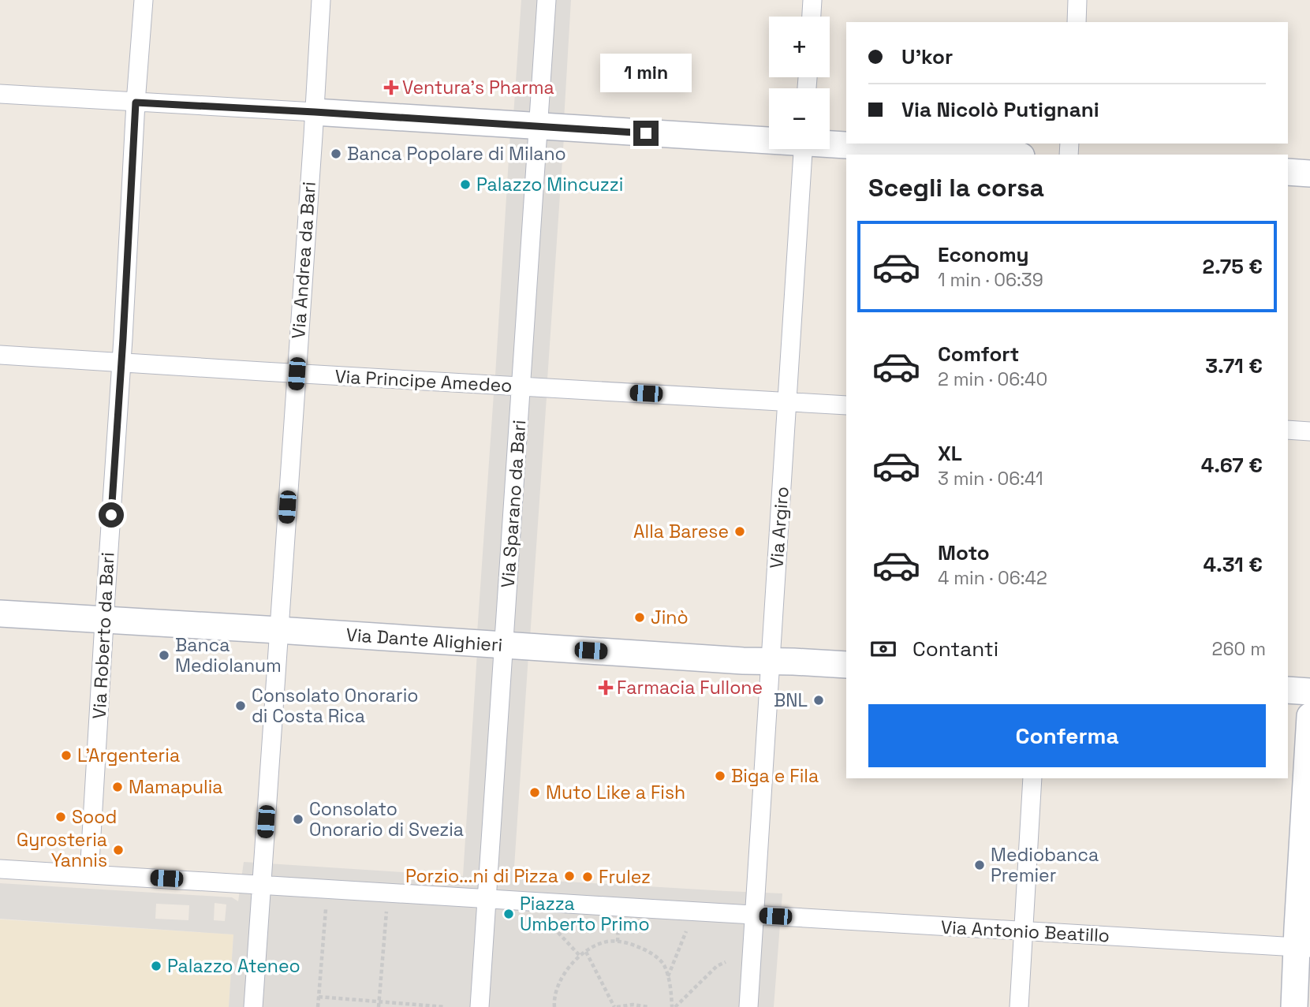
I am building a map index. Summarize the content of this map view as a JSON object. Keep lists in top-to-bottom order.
{
  "streets": {
    "street": [
      "Via Andrea da Bari",
      "Via Principe Amedeo",
      "Via Sparano da Bari",
      "Via Argiro",
      "Via Roberto da Bari",
      "Via Dante Alighieri",
      "Via Antonio Beatillo"
    ]
  },
  "crossings": [
    ["Via Andrea da Bari", "Via Principe Amedeo"],
    ["Via Andrea da Bari", "Via Dante Alighieri"],
    ["Via Principe Amedeo", "Via Sparano da Bari"],
    ["Via Principe Amedeo", "Via Argiro"],
    ["Via Principe Amedeo", "Via Roberto da Bari"],
    ["Via Sparano da Bari", "Via Dante Alighieri"],
    ["Via Argiro", "Via Dante Alighieri"],
    ["Via Argiro", "Via Antonio Beatillo"],
    ["Via Roberto da Bari", "Via Dante Alighieri"]
  ],
  "places": {
    "health": ["Ventura's Pharma", "Farmacia Fullone"],
    "other": [
      "Banca Popolare di Milano",
      "Palazzo Mincuzzi",
      "Alla Barese",
      "Jinò",
      "Banca Mediolanum",
      "BNL",
      "Consolato Onorario di Costa Rica",
      "L'Argenteria",
      "Biga e Fila",
      "Mamapulia",
      "Muto Like a Fish",
      "Sood",
      "Consolato Onorario di Svezia",
      "Gyrosteria Yannis",
      "Mediobanca Premier",
      "Porzio...ni di Pizza",
      "Frulez",
      "Piazza Umberto Primo",
      "Palazzo Ateneo"
    ]
  },
  "page": {
    "map_buttons": ["+", "−"],
    "banner": ["U'kor", "Via Nicolò Putignani"],
    "bubble": "1 min",
    "heading": "Scegli la corsa",
    "list": [
      {
        "name": "Economy",
        "note": "1 min · 06:39",
        "value": "2.75 €"
      },
      {
        "name": "Comfort",
        "note": "2 min · 06:40",
        "value": "3.71 €"
      },
      {
        "name": "XL",
        "note": "3 min · 06:41",
        "value": "4.67 €"
      },
      {
        "name": "Moto",
        "note": "4 min · 06:42",
        "value": "4.31 €"
      }
    ],
    "pay": ["Contanti", "260 m"],
    "buttons": "Conferma"
  }
}
